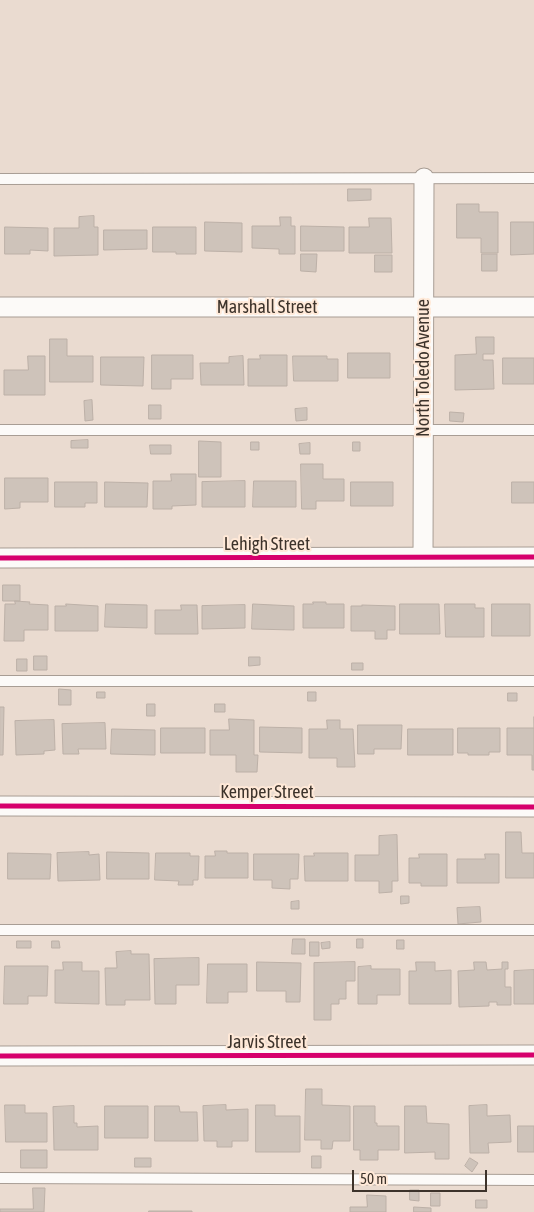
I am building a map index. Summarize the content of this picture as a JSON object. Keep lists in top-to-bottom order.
{
  "streets": {
    "street": [
      "Marshall Street",
      "North Toledo Avenue",
      "Lehigh Street",
      "Kemper Street",
      "Jarvis Street"
    ]
  },
  "crossings": [
    ["Marshall Street", "North Toledo Avenue"],
    ["North Toledo Avenue", "Lehigh Street"]
  ],
  "scale_bar": "50 m"
}
